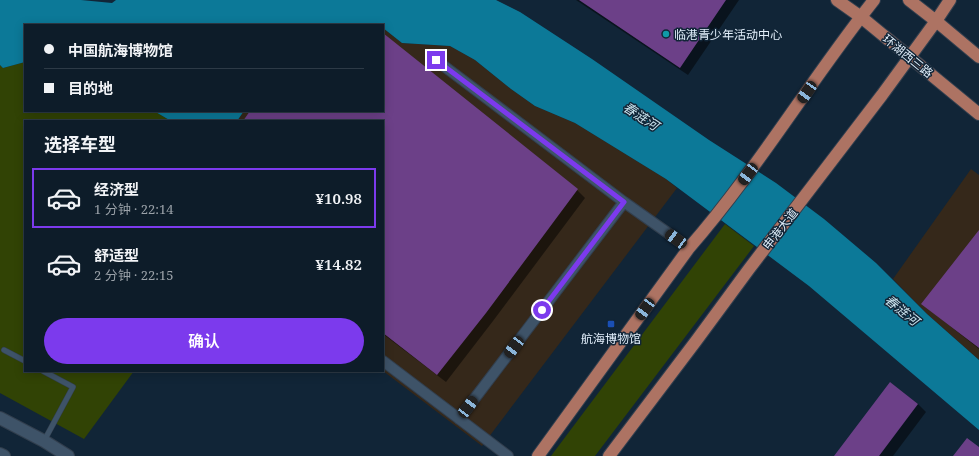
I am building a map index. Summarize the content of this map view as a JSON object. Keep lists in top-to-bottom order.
{
  "streets": {
    "main road": ["环湖西三路", "申港大道"]
  },
  "crossings": [
    ["环湖西三路", "申港大道"]
  ],
  "water": ["春涟河"],
  "places": {
    "other": ["临港青少年活动中心"],
    "transit": ["航海博物馆"]
  },
  "page": {
    "banner": ["中国航海博物馆", "目的地"],
    "heading": "选择车型",
    "list": [
      {
        "name": "经济型",
        "note": "1 分钟 · 22:14",
        "value": "¥10.98"
      },
      {
        "name": "舒适型",
        "note": "2 分钟 · 22:15",
        "value": "¥14.82"
      }
    ],
    "buttons": "确认"
  }
}
